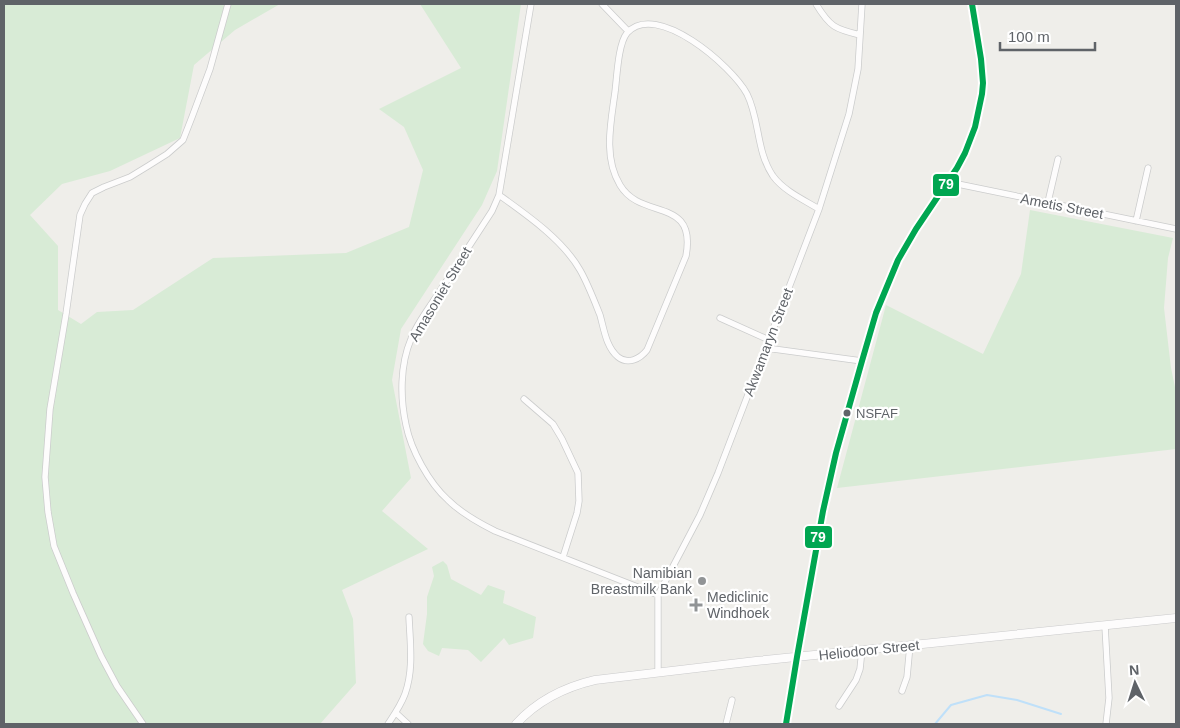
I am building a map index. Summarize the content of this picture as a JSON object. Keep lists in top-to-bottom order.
{
  "streets": {
    "street": [
      "Ametis Street",
      "Amasoniet Street",
      "Akwamaryn Street",
      "Heliodoor Street"
    ]
  },
  "crossings": [
    ["Amasoniet Street", "Akwamaryn Street"],
    ["Akwamaryn Street", "Heliodoor Street"]
  ],
  "places": {
    "other": ["NSFAF", "Namibian Breastmilk Bank"],
    "health": ["Mediclinic Windhoek"]
  },
  "lines": ["transit line 79"],
  "scale_bar": "100 m",
  "north": "top"
}
